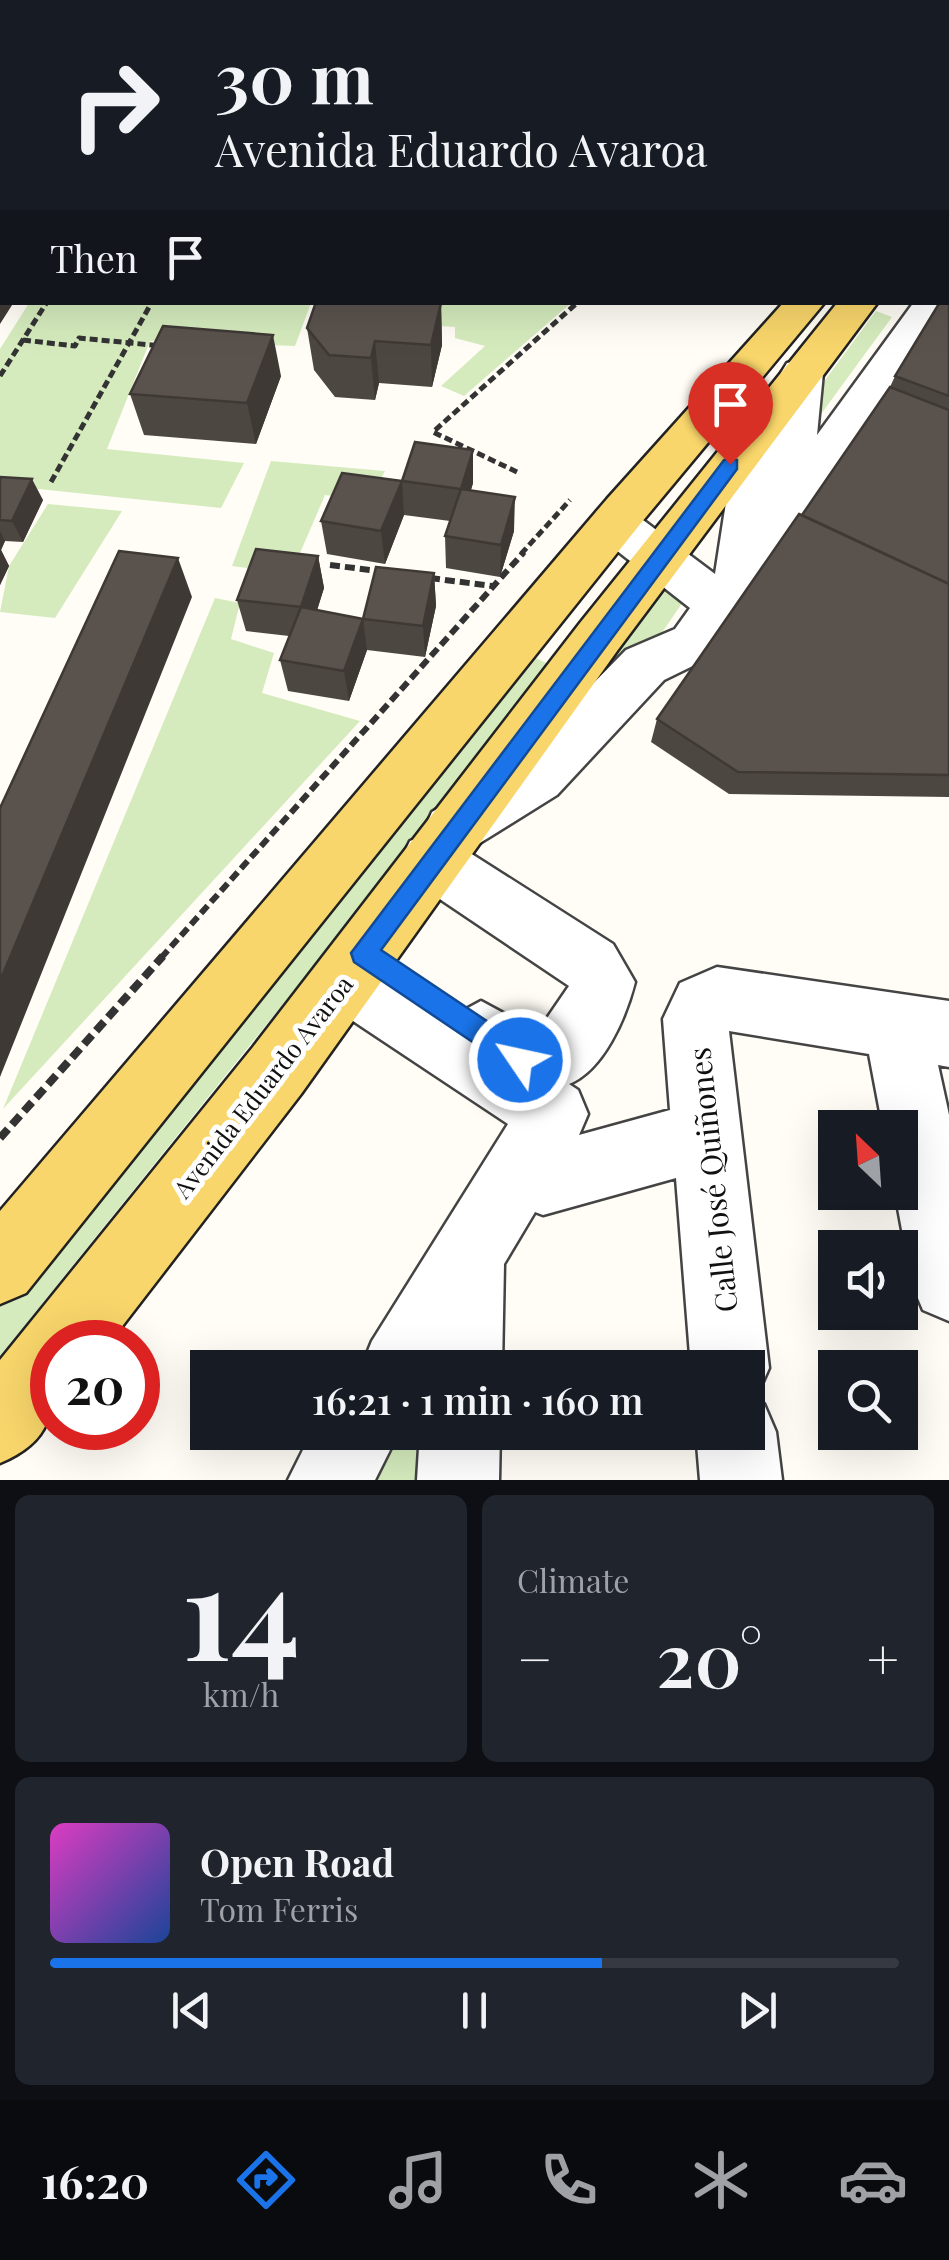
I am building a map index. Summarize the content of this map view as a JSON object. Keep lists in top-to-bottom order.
{
  "streets": {
    "main road": ["Avenida Eduardo Avaroa"],
    "street": ["Calle José Quiñones"]
  },
  "north": "top left",
  "page": {
    "turn": ["30 m", "Avenida Eduardo Avaroa"],
    "then": "Then",
    "limit": "20",
    "trip": "16:21 · 1 min · 160 m",
    "tile": [
      ["14", "km/h"],
      "Climate"
    ],
    "heat": ["−", "20°", "+"],
    "song": ["Open Road", "Tom Ferris"],
    "tabs": "16:20"
  }
}
